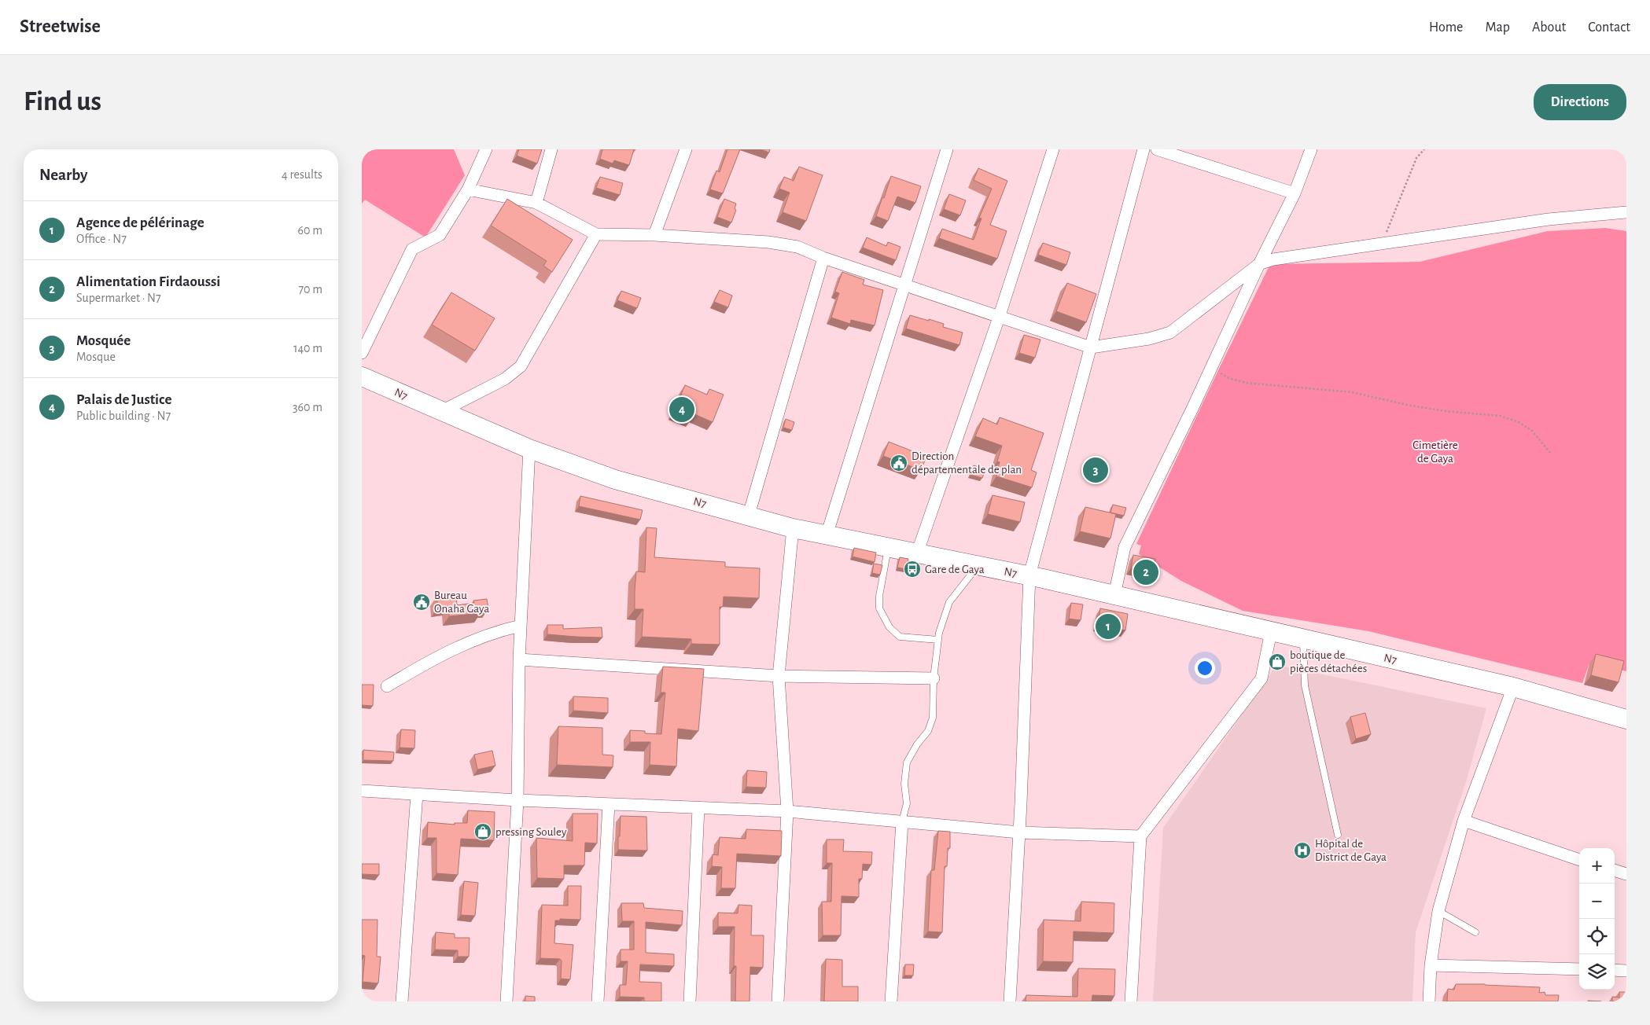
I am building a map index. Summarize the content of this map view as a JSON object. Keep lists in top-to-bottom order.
{
  "streets": {
    "main road": ["N7"]
  },
  "parks": ["Cimetière de Gaya"],
  "places": {
    "public building": ["Direction départementale de plan", "Bureau Onaha Gaya"],
    "bus stop": ["Gare de Gaya"],
    "shop": ["boutique de pièces détachées", "pressing Souley"],
    "hospital": ["Hôpital de District de Gaya"]
  },
  "page": {
    "header": "Streetwise",
    "nav": [
      "Home",
      "Map",
      "About",
      "Contact"
    ],
    "buttons": "Directions",
    "title": "Find us",
    "heading": ["Nearby", "4 results"],
    "list": [
      {
        "mark": "1",
        "name": "Agence de pélérinage",
        "note": "Office · N7",
        "value": "60 m"
      },
      {
        "mark": "2",
        "name": "Alimentation Firdaoussi",
        "note": "Supermarket · N7",
        "value": "70 m"
      },
      {
        "mark": "3",
        "name": "Mosquée",
        "note": "Mosque",
        "value": "140 m"
      },
      {
        "mark": "4",
        "name": "Palais de Justice",
        "note": "Public building · N7",
        "value": "360 m"
      }
    ],
    "pins": [
      "4",
      "3",
      "2",
      "1"
    ],
    "map_buttons": ["+", "−"]
  }
}
